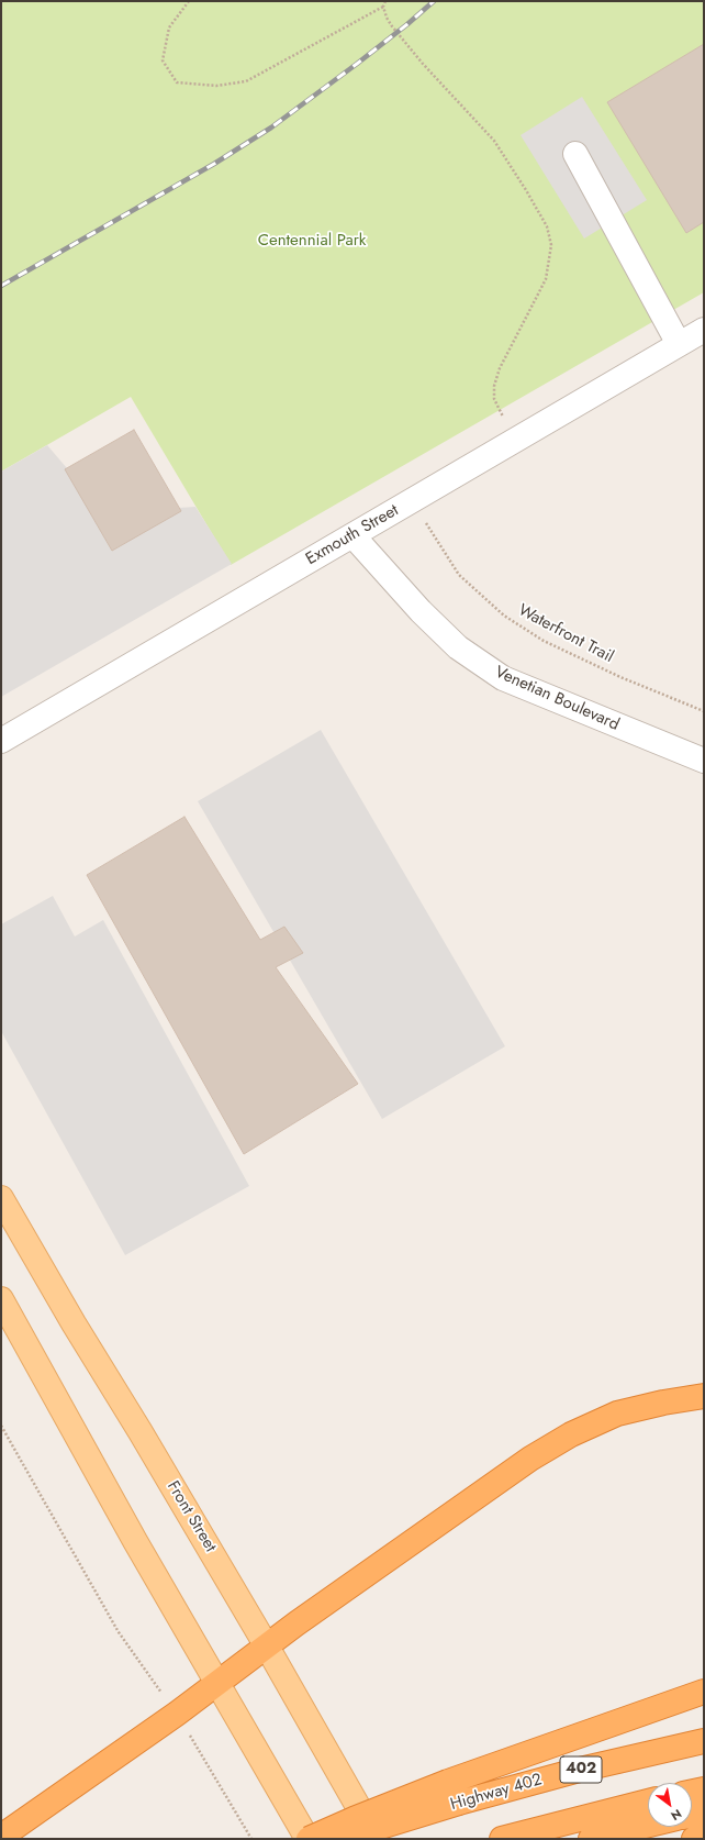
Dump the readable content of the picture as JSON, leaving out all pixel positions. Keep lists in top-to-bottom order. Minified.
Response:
{"streets":{"highway":["402","Highway 402"],"main road":["Front Street"],"street":["Exmouth Street","Venetian Boulevard"],"path":["Waterfront Trail"]},"crossings":[["Exmouth Street","Waterfront Trail"],["Exmouth Street","Venetian Boulevard"]],"parks":["Centennial Park"],"north":"bottom right"}
